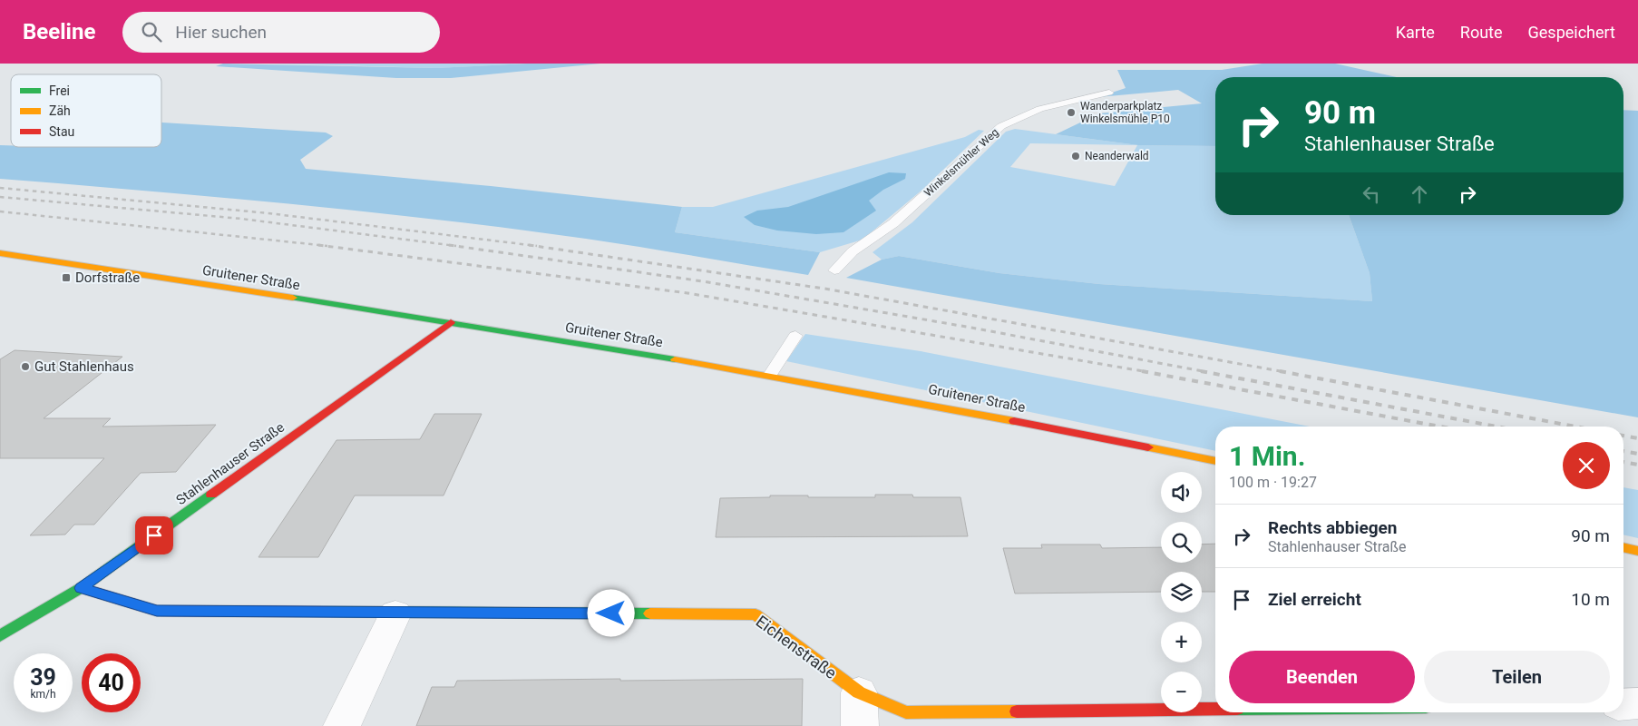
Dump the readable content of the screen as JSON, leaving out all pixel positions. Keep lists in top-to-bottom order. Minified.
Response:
{"streets":{"street":["Gruitener Straße","Stahlenhauser Straße","Eichenstraße"],"lane":["Winkelsmühler Weg"]},"crossings":[["Gruitener Straße","Stahlenhauser Straße"],["Stahlenhauser Straße","Eichenstraße"]],"places":{"other":["Wanderparkplatz Winkelsmühle P10","Neanderwald","Gut Stahlenhaus"],"transit":["Dorfstraße"]},"legend":["Frei","Zäh","Stau"],"page":{"header":"Beeline","search":"Hier suchen","nav":["Karte","Route","Gespeichert"],"turn":["90 m","Stahlenhauser Straße"],"heading":["1 Min.","100 m · 19:27"],"map_buttons":["+","−"],"list":[{"name":"Rechts abbiegen","note":"Stahlenhauser Straße","value":"90 m"},{"name":"Ziel erreicht","value":"10 m"}],"buttons":["Beenden","Teilen"],"speed":"39 km/h","limit":"40"}}
